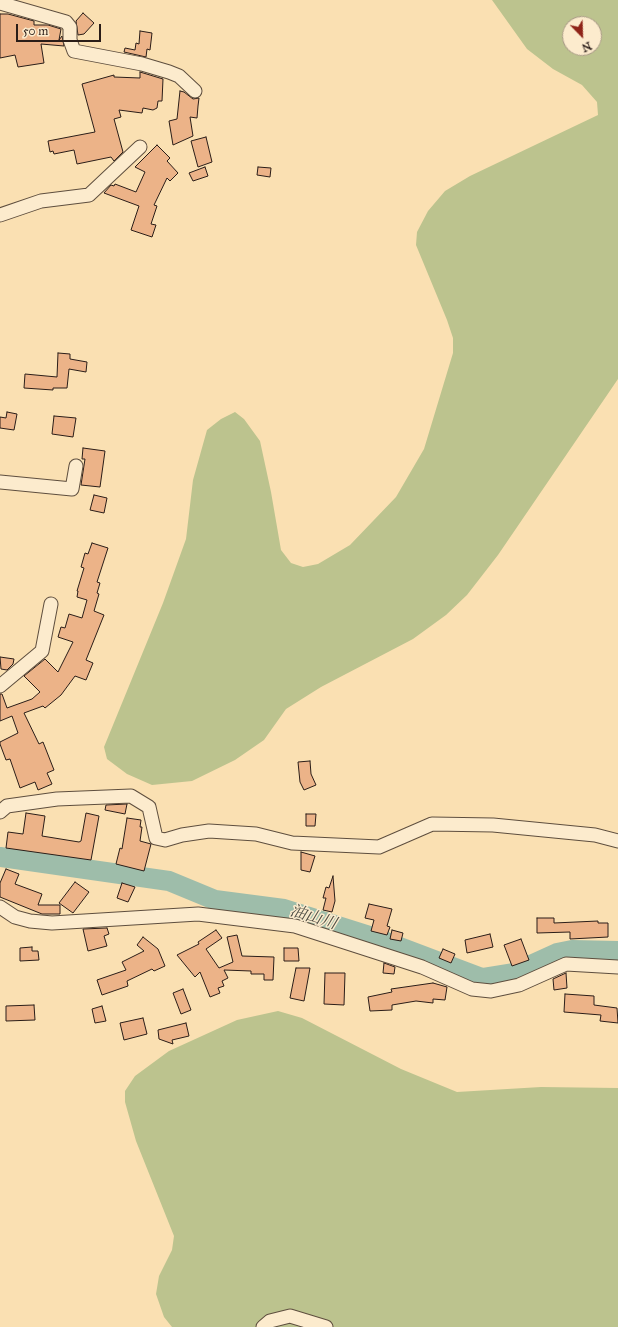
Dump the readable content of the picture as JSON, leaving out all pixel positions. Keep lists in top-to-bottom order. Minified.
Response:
{"water":["油山川"],"scale_bar":"50 m","north":"bottom right"}
